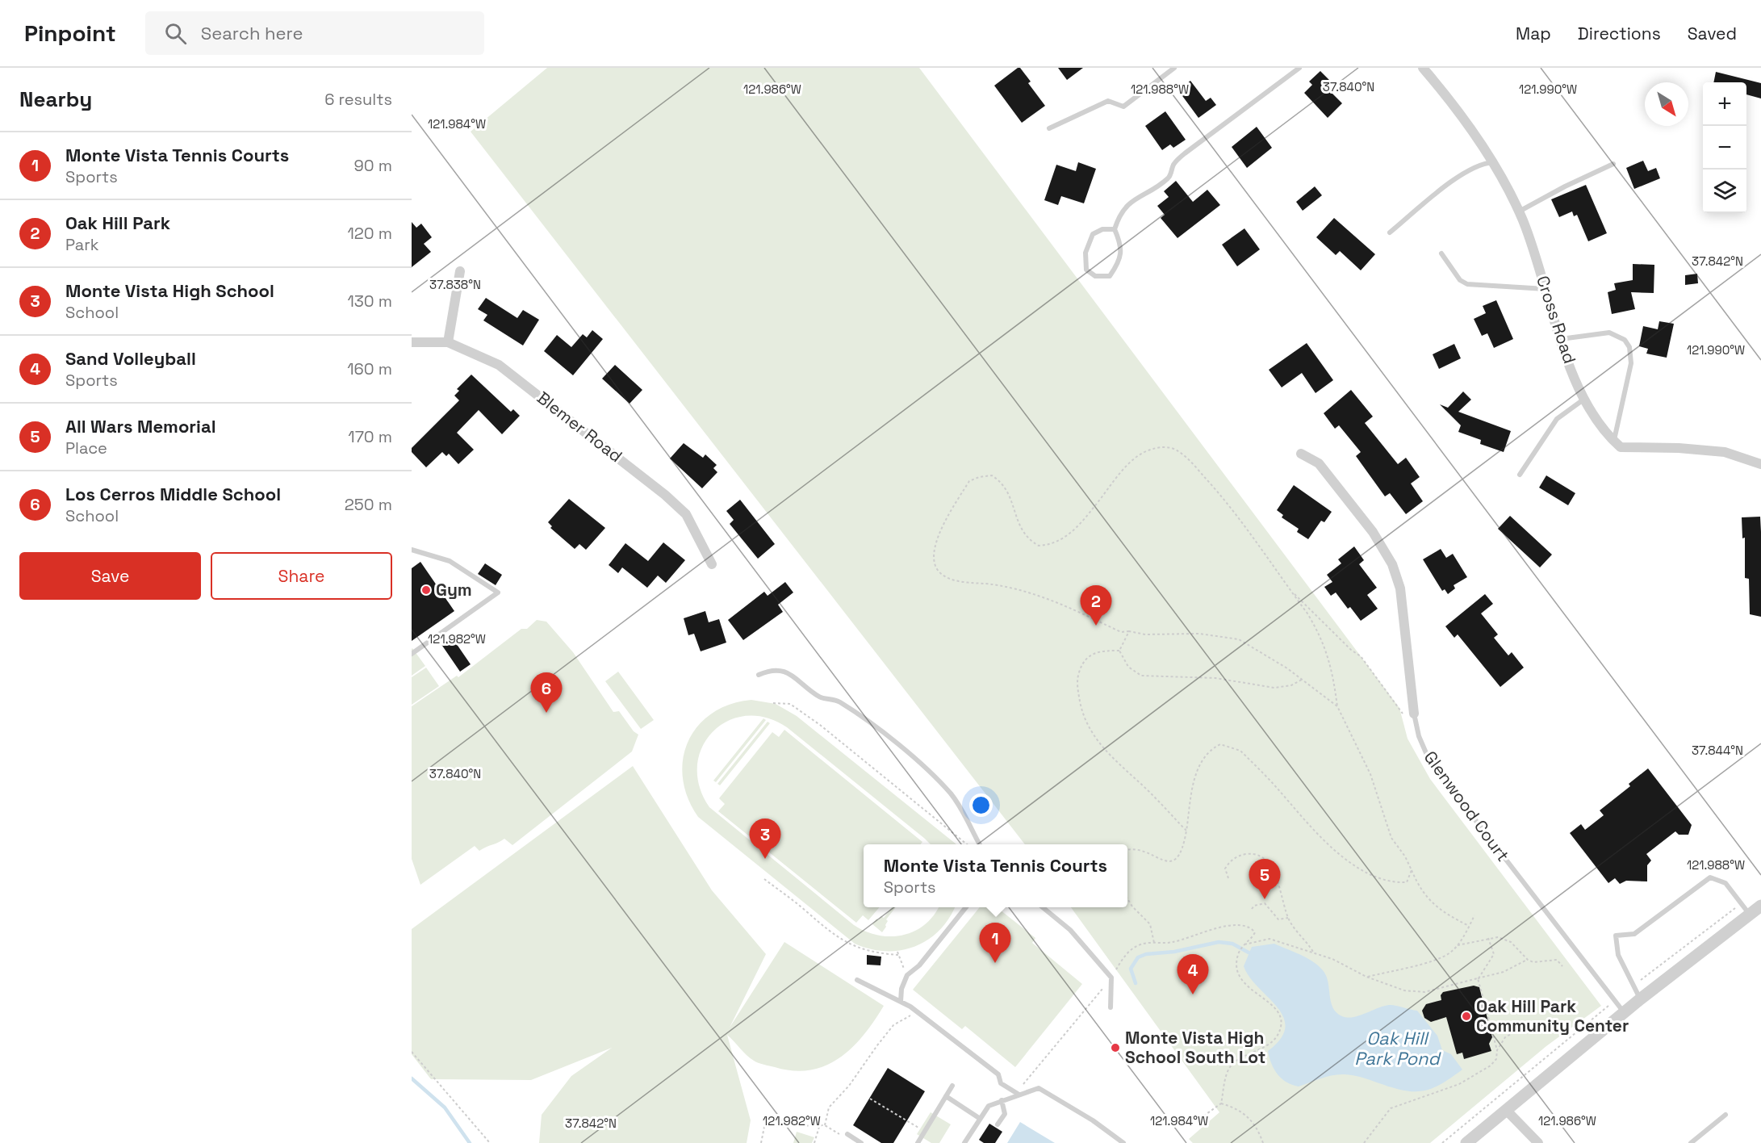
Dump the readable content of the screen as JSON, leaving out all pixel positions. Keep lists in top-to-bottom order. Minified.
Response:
{"streets":{"street":["Cross Road","Blemer Road","Glenwood Court"]},"water":["Oak Hill Park Pond"],"places":["Gym","Oak Hill Park Community Center","Monte Vista High School South Lot"],"north":"bottom right","page":{"header":"Pinpoint","search":"Search here","nav":["Map","Directions","Saved"],"heading":["Nearby","6 results"],"map_buttons":["+","−"],"list":[{"mark":"1","name":"Monte Vista Tennis Courts","note":"Sports","value":"90 m"},{"mark":"2","name":"Oak Hill Park","note":"Park","value":"120 m"},{"mark":"3","name":"Monte Vista High School","note":"School","value":"130 m"},{"mark":"4","name":"Sand Volleyball","note":"Sports","value":"160 m"},{"mark":"5","name":"All Wars Memorial","note":"Place","value":"170 m"},{"mark":"6","name":"Los Cerros Middle School","note":"School","value":"250 m"}],"buttons":["Save","Share"],"pins":["2","6","3","5","1","4"],"popup":["Monte Vista Tennis Courts","Sports"]},"coordinates":["37.840°N","121.986°W","121.990°W","121.988°W","121.984°W","37.842°N","37.838°N","121.982°W","37.844°N"]}
